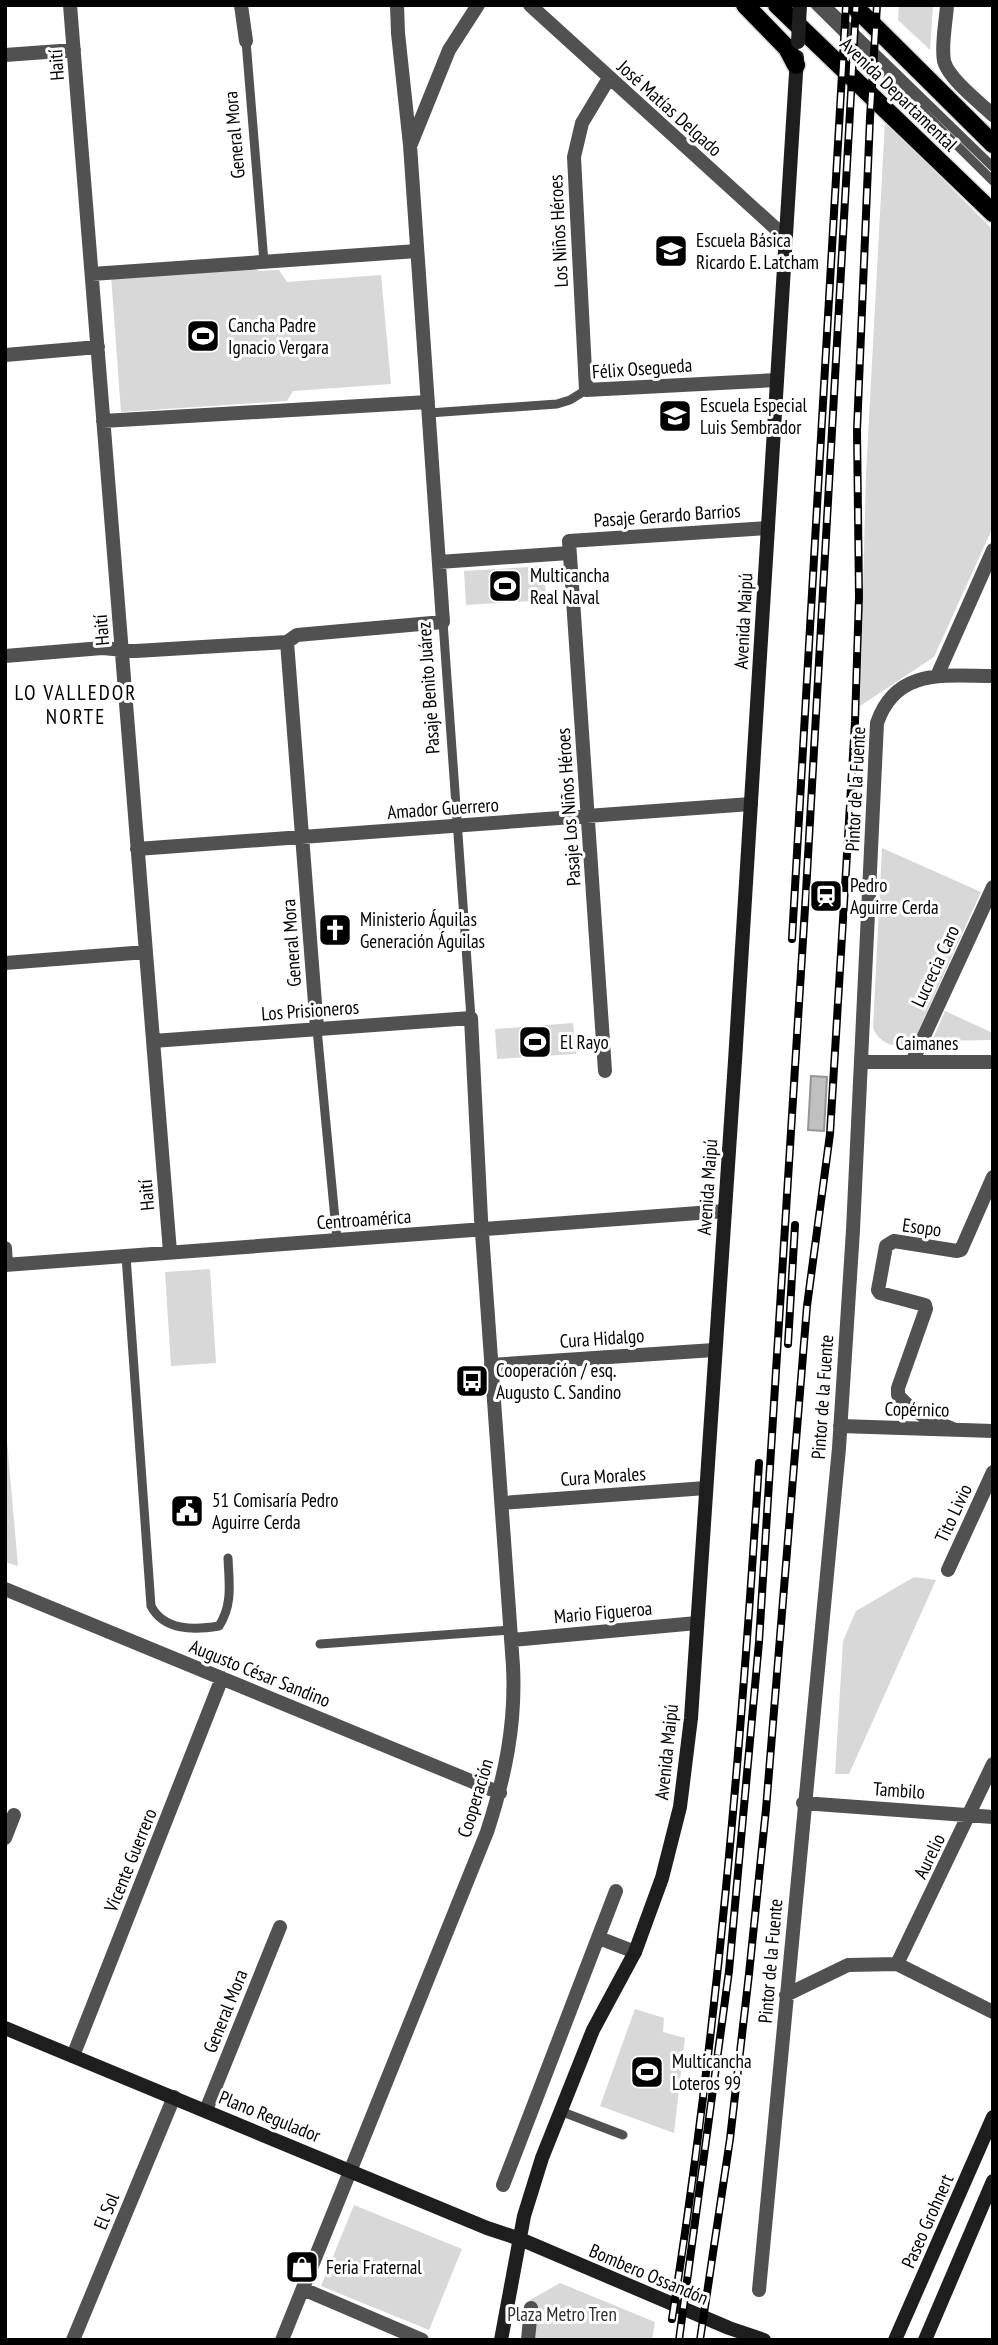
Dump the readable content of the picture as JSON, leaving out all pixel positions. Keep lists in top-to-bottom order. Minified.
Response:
{"streets":{"main road":["Avenida Departamental","Avenida Maipú","Plano Regulador","Paseo Grohnert","Bombero Ossandón"],"street":["Haití","José Matías Delgado","General Mora","Los Niños Héroes","Félix Osegueda","Pasaje Gerardo Barrios","Pasaje Benito Juárez","Pintor de la Fuente","Pasaje Los Niños Héroes","Amador Guerrero","Lucrecia Caro","Los Prisioneros","Caimanes","Centroamérica","Esopo","Cura Hidalgo","Copérnico","Cura Morales","Tito Livio","Mario Figueroa","Augusto César Sandino","Tambilo","Cooperación","Aurelio","Vicente Guerrero","El Sol"]},"crossings":[["Haití","Félix Osegueda"],["Haití","Amador Guerrero"],["Haití","Los Prisioneros"],["Haití","Centroamérica"],["José Matías Delgado","Los Niños Héroes"],["José Matías Delgado","Avenida Maipú"],["General Mora","Amador Guerrero"],["General Mora","Los Prisioneros"],["General Mora","Centroamérica"],["General Mora","Plano Regulador"],["Los Niños Héroes","Félix Osegueda"],["Félix Osegueda","Avenida Maipú"],["Félix Osegueda","Pasaje Benito Juárez"],["Pasaje Gerardo Barrios","Avenida Maipú"],["Pasaje Gerardo Barrios","Pasaje Benito Juárez"],["Pasaje Gerardo Barrios","Pasaje Los Niños Héroes"],["Avenida Maipú","Amador Guerrero"],["Avenida Maipú","Centroamérica"],["Avenida Maipú","Cura Hidalgo"],["Avenida Maipú","Cura Morales"],["Avenida Maipú","Mario Figueroa"],["Avenida Maipú","Plano Regulador"],["Avenida Maipú","Bombero Ossandón"],["Pasaje Benito Juárez","Amador Guerrero"],["Pasaje Benito Juárez","Los Prisioneros"],["Pasaje Benito Juárez","Centroamérica"],["Pasaje Benito Juárez","Cooperación"],["Pintor de la Fuente","Caimanes"],["Pintor de la Fuente","Copérnico"],["Pintor de la Fuente","Tambilo"],["Pasaje Los Niños Héroes","Amador Guerrero"],["Lucrecia Caro","Caimanes"],["Centroamérica","Cooperación"],["Esopo","Copérnico"],["Cura Hidalgo","Cooperación"],["Cura Morales","Cooperación"],["Mario Figueroa","Cooperación"],["Augusto César Sandino","Cooperación"],["Augusto César Sandino","Vicente Guerrero"],["Tambilo","Aurelio"],["Cooperación","Plano Regulador"],["Vicente Guerrero","Plano Regulador"],["Plano Regulador","El Sol"],["Plano Regulador","Bombero Ossandón"]],"districts":["LO VALLEDOR NORTE"],"parks":["Plaza Metro Tren"],"places":{"school or university":["Escuela Básica Ricardo E. Latcham","Escuela Especial Luis Sembrador"],"sports":["Cancha Padre Ignacio Vergara","Multicancha Real Naval","El Rayo","Multicancha Loteros 99"],"station":["Pedro Aguirre Cerda"],"church":["Ministerio Águilas Generación Águilas"],"bus stop":["Cooperación / esq. Augusto C. Sandino"],"public building":["51 Comisaría Pedro Aguirre Cerda"],"shop":["Feria Fraternal"]}}
